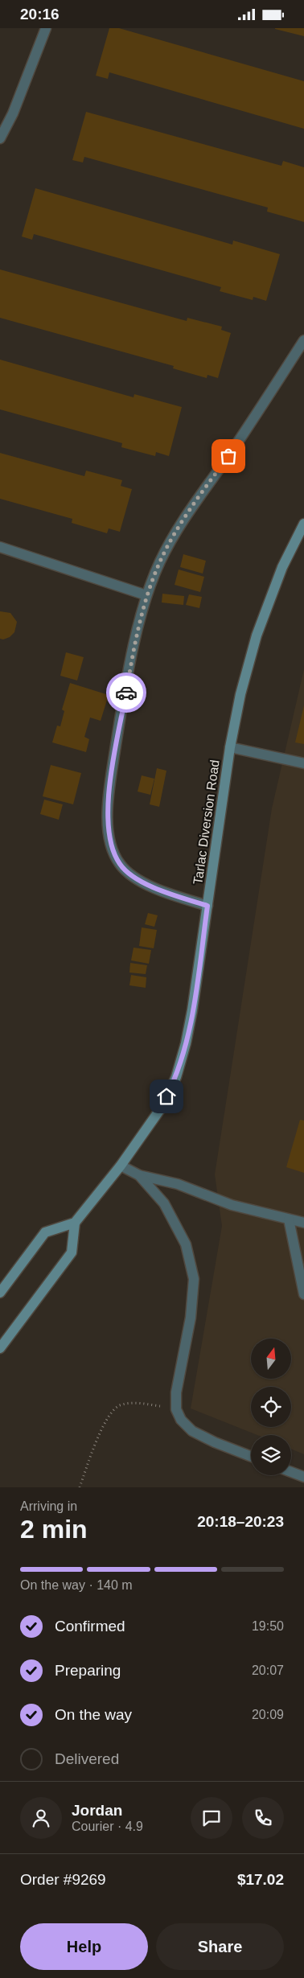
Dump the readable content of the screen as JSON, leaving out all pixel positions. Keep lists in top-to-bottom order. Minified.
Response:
{"streets":{"main road":["Tarlac Diversion Road"]},"north":"top","page":{"status":"20:16","heading":["2 min","Arriving in","20:18–20:23"],"panel":["Jordan","Courier · 4.9","Order #9269","$17.02"],"bar":"On the way · 140 m","list":[["Confirmed","19:50"],["Preparing","20:07"],["On the way","20:09"],"Delivered"],"buttons":["Help","Share"]}}
